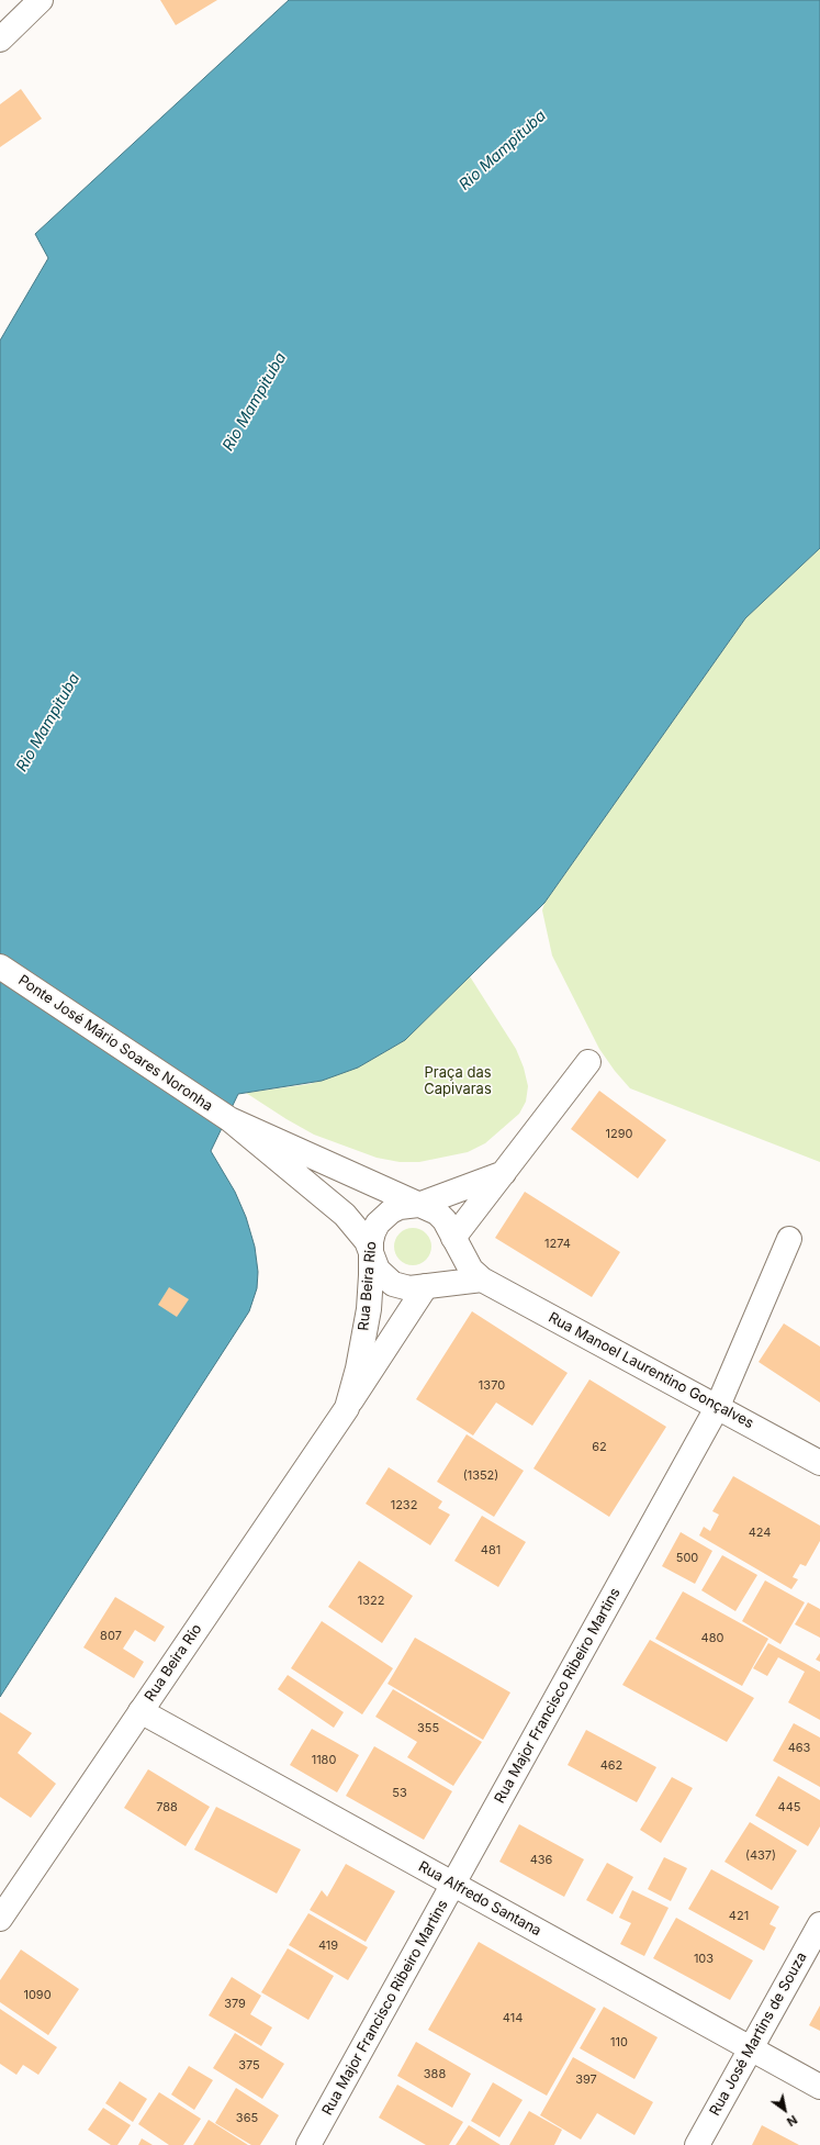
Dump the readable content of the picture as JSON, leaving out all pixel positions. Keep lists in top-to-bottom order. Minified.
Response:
{"streets":{"main road":["Ponte José Mário Soares Noronha","Rua Beira Rio","Rua Manoel Laurentino Gonçalves","Rua Major Francisco Ribeiro Martins","Rua Alfredo Santana","Rua José Martins de Souza"]},"crossings":[["Ponte José Mário Soares Noronha","Rua Manoel Laurentino Gonçalves"],["Rua Beira Rio","Rua Manoel Laurentino Gonçalves"],["Rua Beira Rio","Rua Alfredo Santana"],["Rua Manoel Laurentino Gonçalves","Rua Major Francisco Ribeiro Martins"],["Rua Major Francisco Ribeiro Martins","Rua Alfredo Santana"],["Rua Alfredo Santana","Rua José Martins de Souza"]],"water":["Rio Mampituba"],"parks":["Praça das Capivaras"],"house_numbers":["1290","1274","1370","62","(1352)","1232","424","481","500","1322","807","480","355","463","1180","462","53","788","445","(437)","436","421","419","103","1090","379","414","110","375","388","397","365"],"north":"bottom right"}
